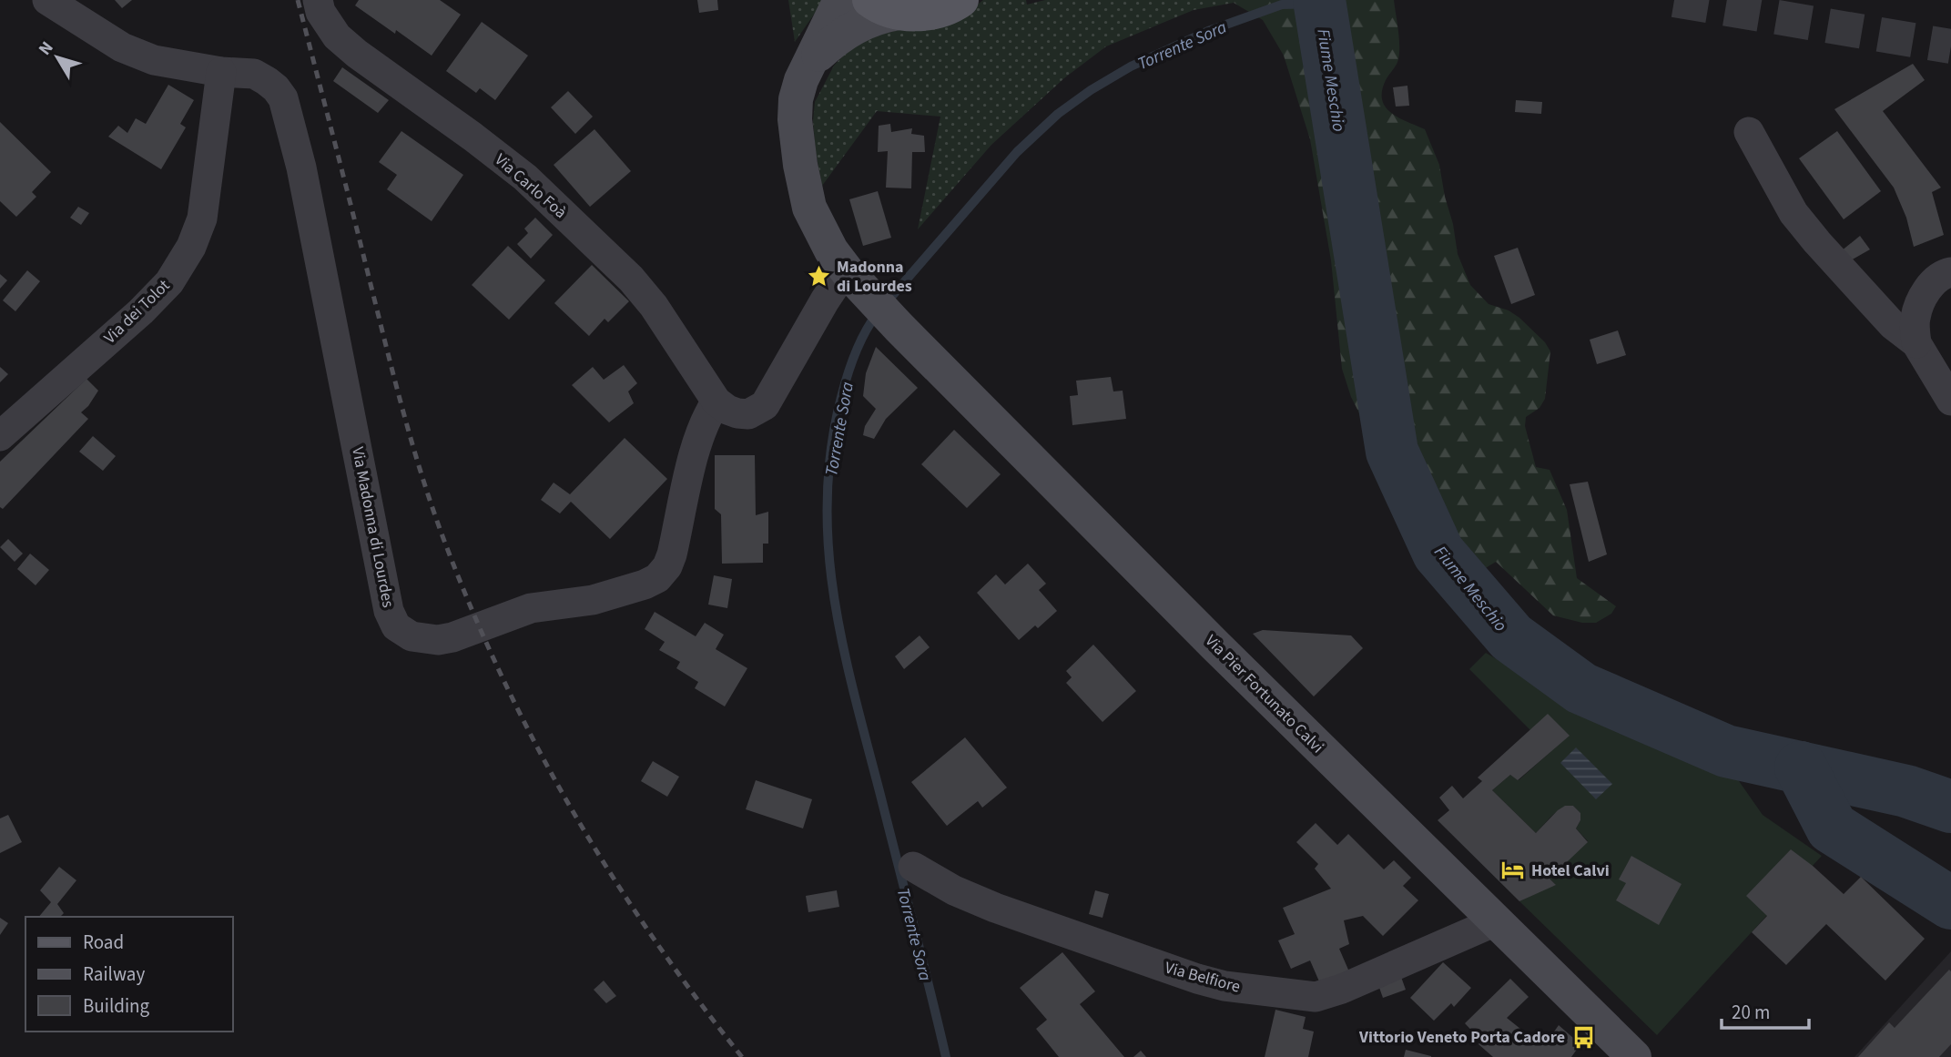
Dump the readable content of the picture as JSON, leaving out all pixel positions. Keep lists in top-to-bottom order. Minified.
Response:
{"streets":{"main road":["Via Pier Fortunato Calvi"],"street":["Via Carlo Foà","Via dei Tolot","Via Madonna di Lourdes","Via Belfiore"]},"crossings":[["Via Carlo Foà","Via Madonna di Lourdes"],["Via dei Tolot","Via Madonna di Lourdes"],["Via Pier Fortunato Calvi","Via Belfiore"]],"water":["Torrente Sora","Fiume Meschio"],"places":{"place":["Madonna di Lourdes"],"hotel":["Hotel Calvi"],"bus stop":["Vittorio Veneto Porta Cadore"]},"legend":["Road","Railway","Building"],"scale_bar":"20 m","north":"top left"}
